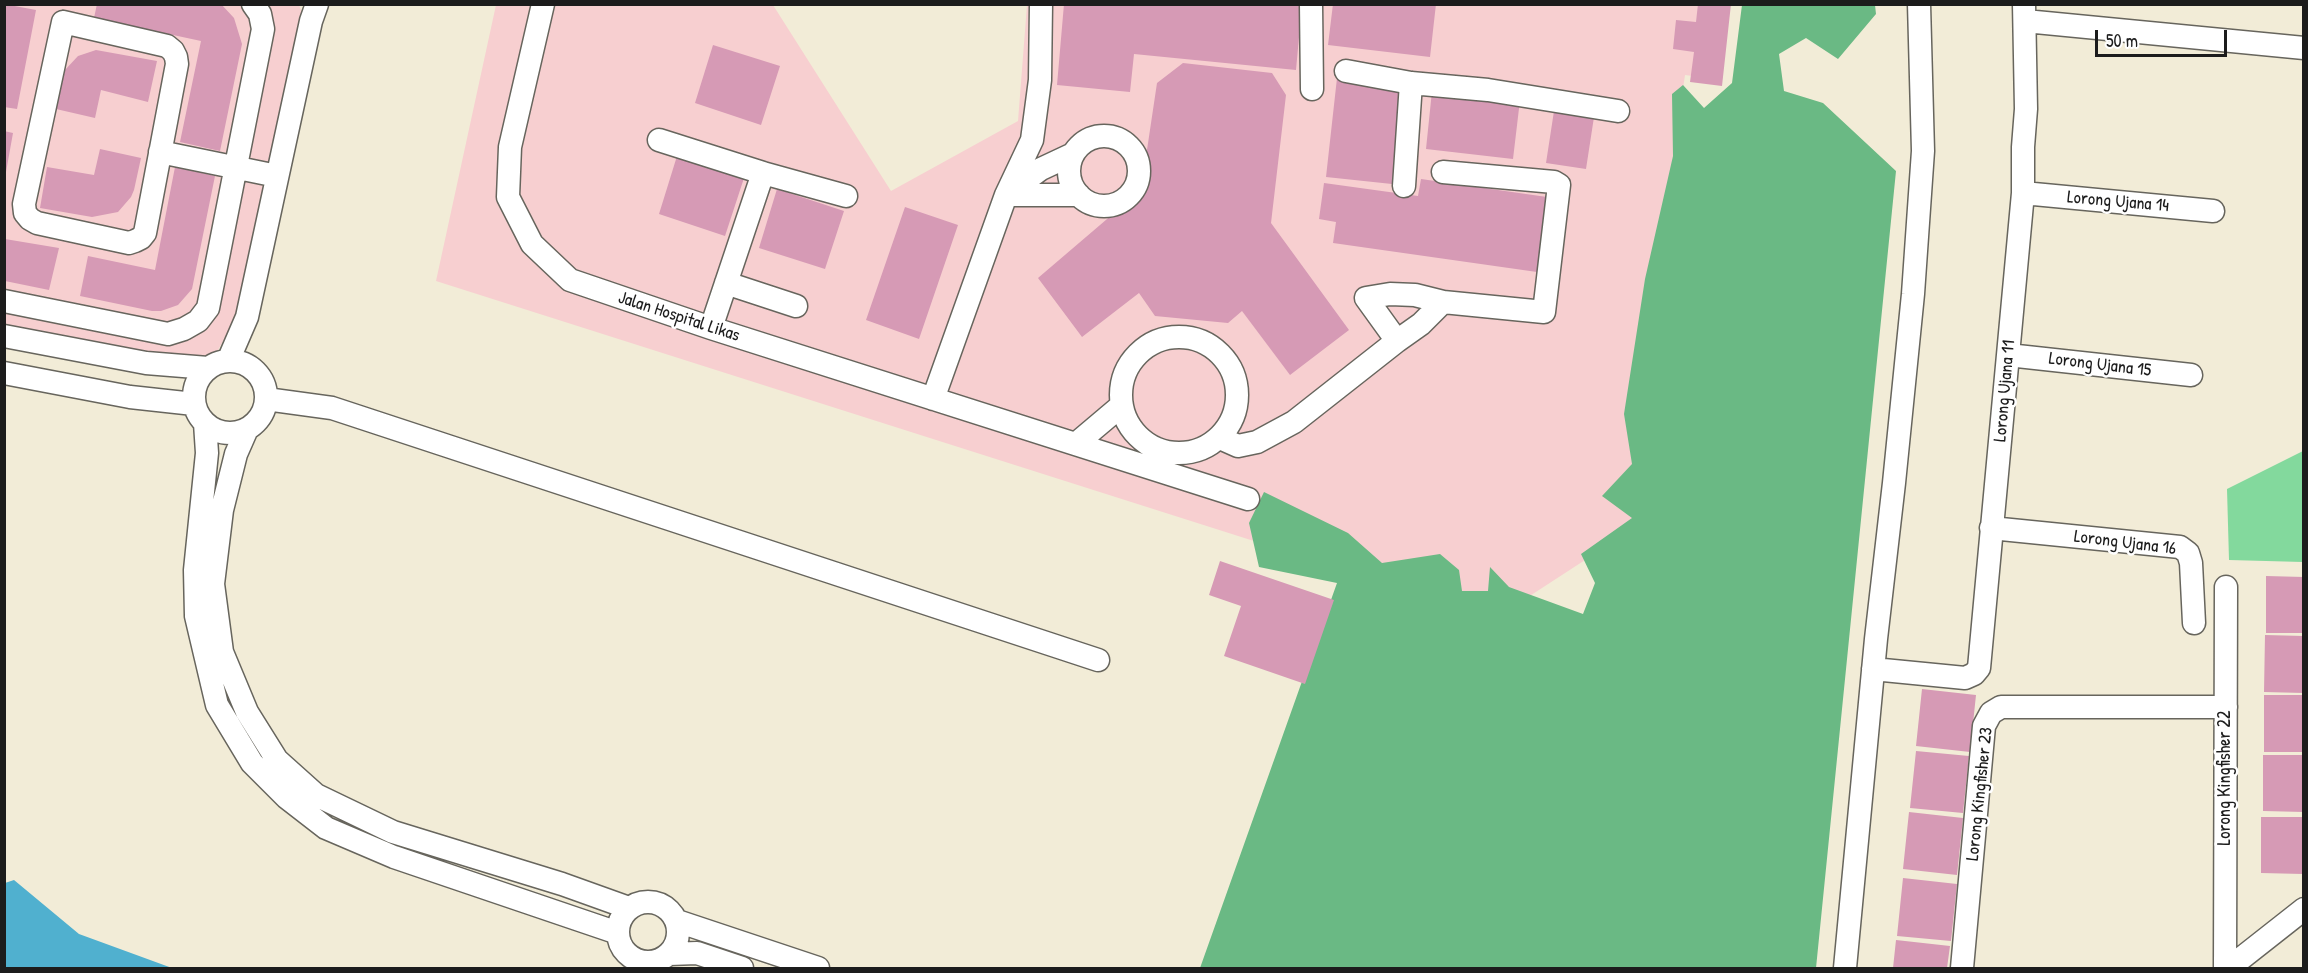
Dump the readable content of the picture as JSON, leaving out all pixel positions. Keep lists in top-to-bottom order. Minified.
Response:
{"streets":{"street":["Lorong Ujana 14","Jalan Hospital Likas","Lorong Ujana 15","Lorong Ujana 11","Lorong Ujana 16","Lorong Kingfisher 22","Lorong Kingfisher 23"]},"crossings":[["Lorong Ujana 14","Lorong Ujana 11"],["Lorong Ujana 15","Lorong Ujana 11"],["Lorong Ujana 11","Lorong Ujana 16"],["Lorong Kingfisher 22","Lorong Kingfisher 23"]],"scale_bar":"50 m"}
